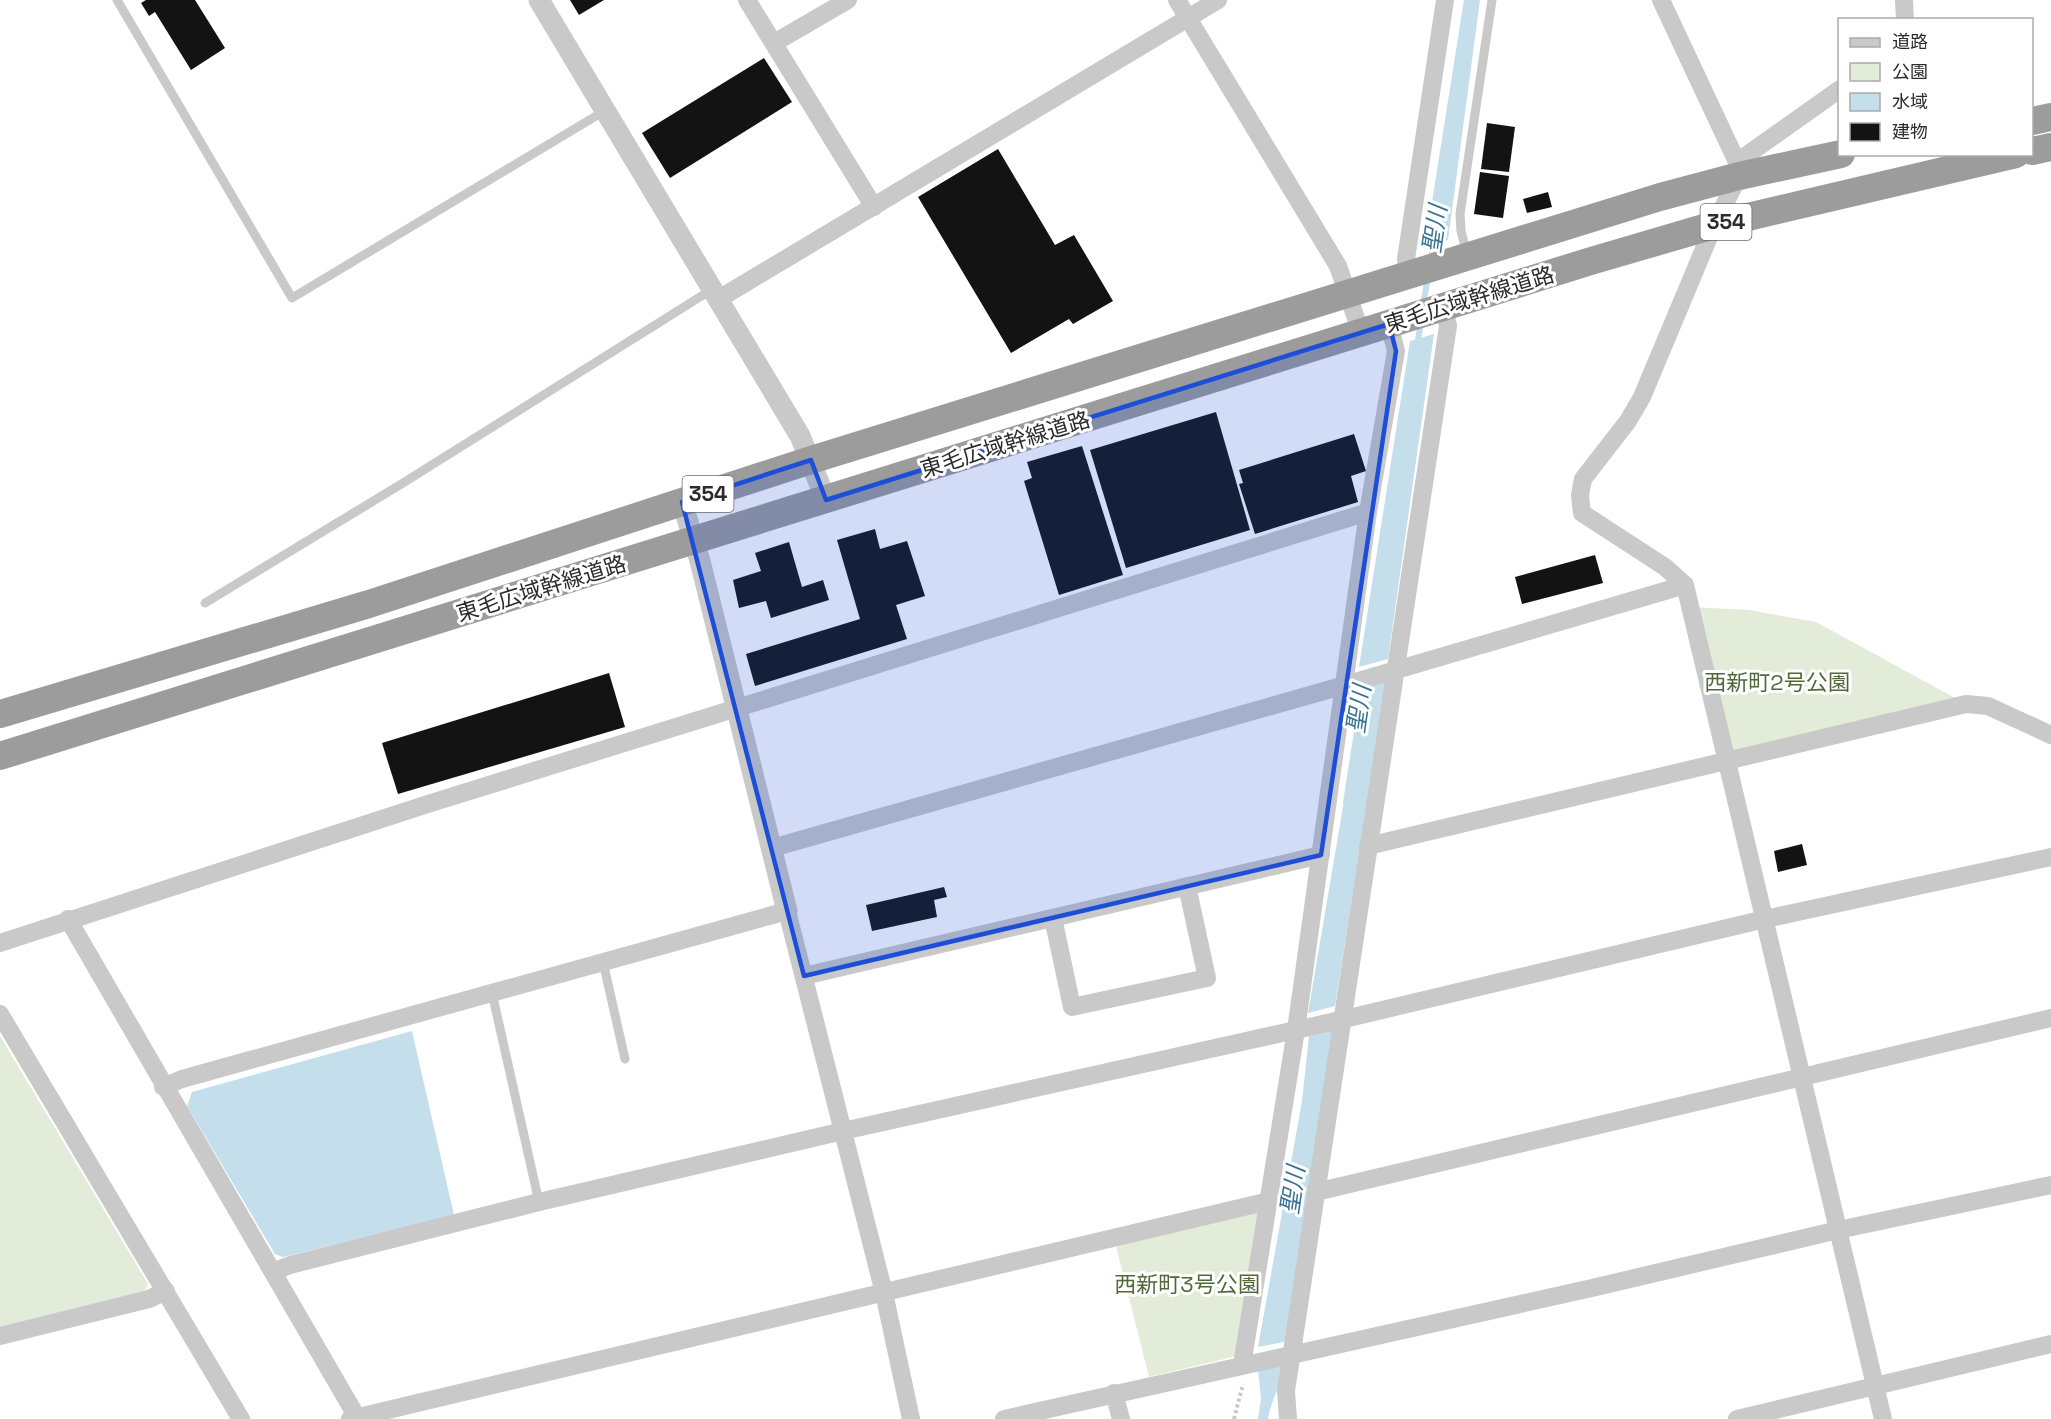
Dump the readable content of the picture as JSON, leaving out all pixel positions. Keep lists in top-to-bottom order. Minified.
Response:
{"streets":{"highway":["354","東毛広域幹線道路"]},"water":["聖川"],"parks":["西新町2号公園","西新町3号公園"],"legend":["道路","公園","水域","建物"]}
